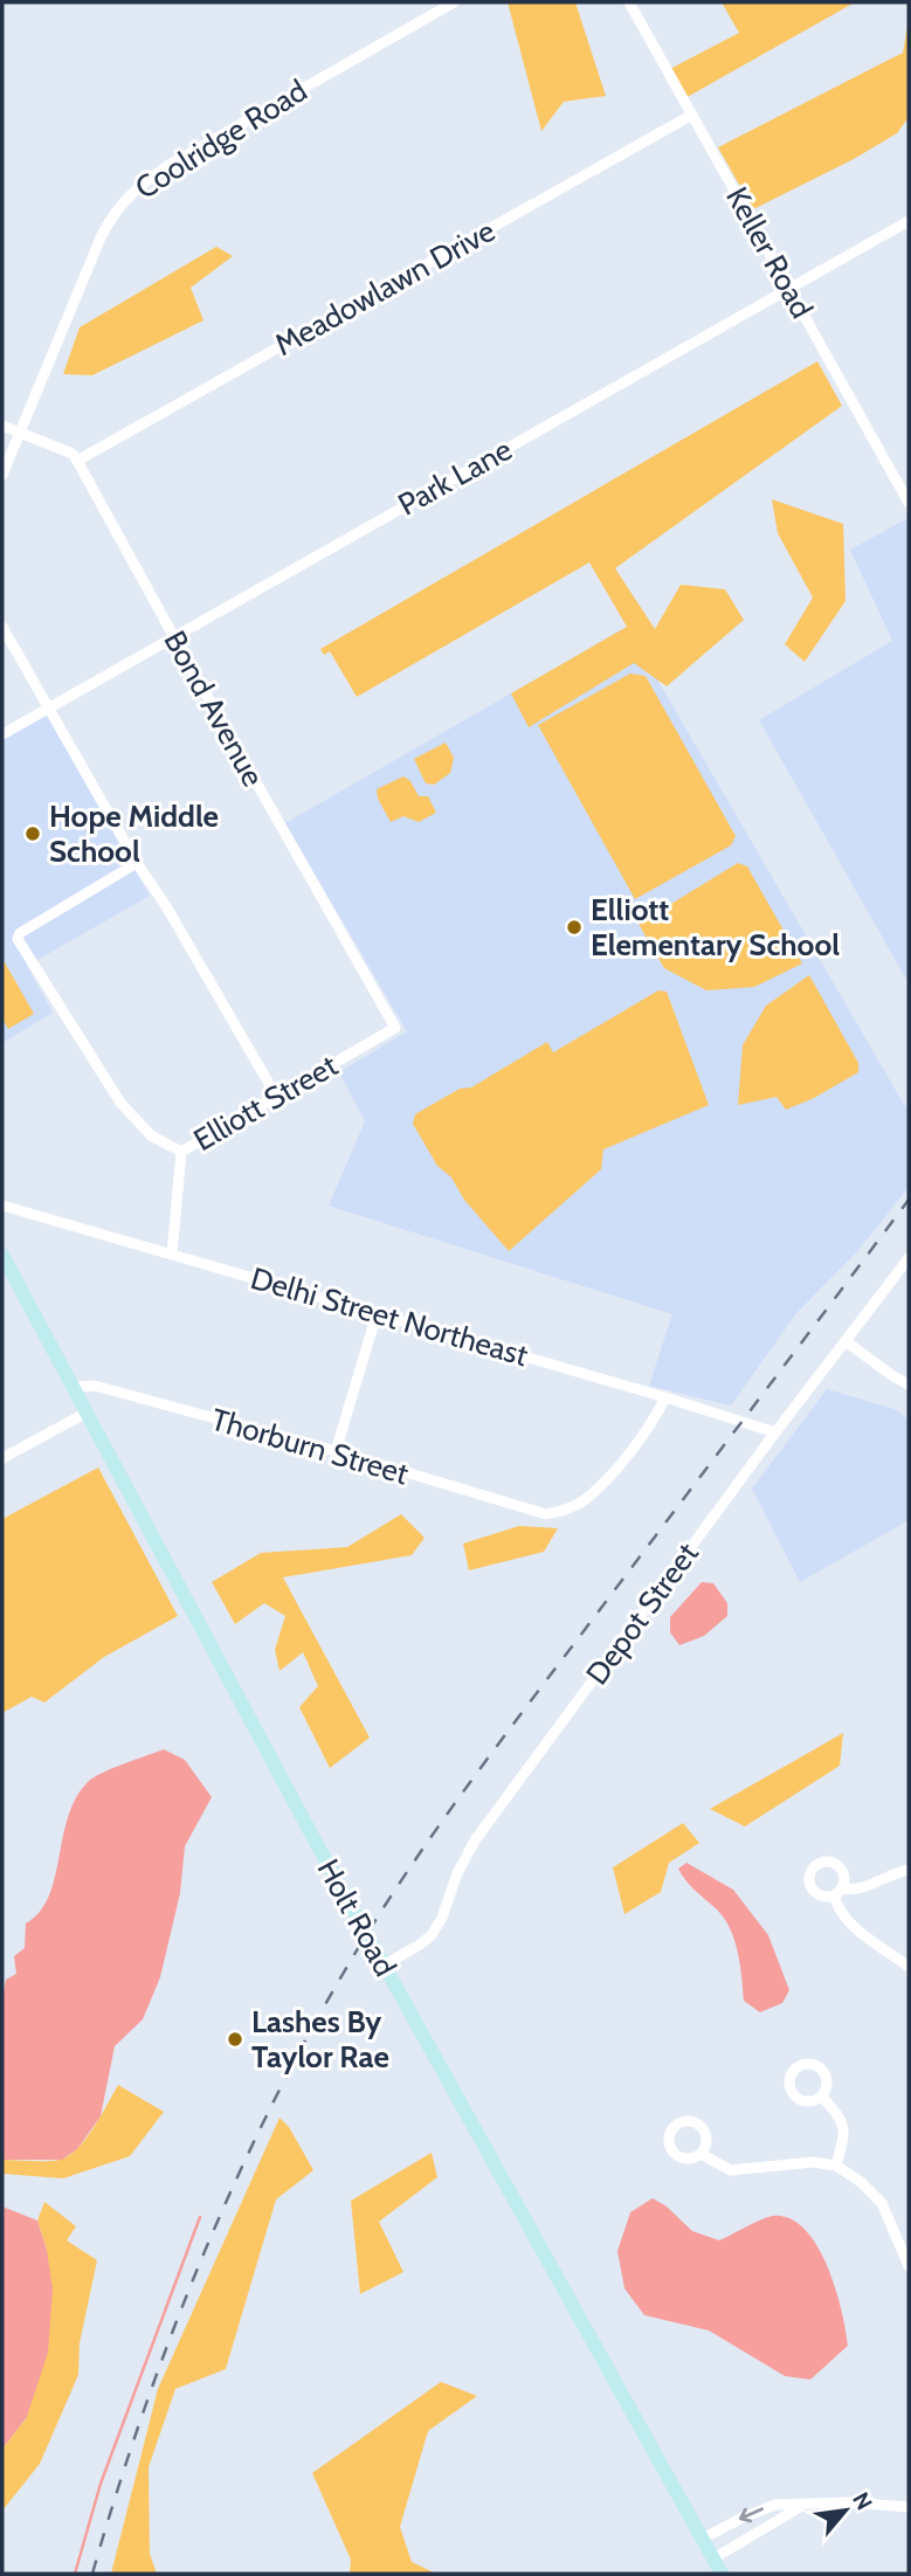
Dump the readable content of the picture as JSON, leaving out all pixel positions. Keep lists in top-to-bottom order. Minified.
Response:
{"streets":{"main road":["Holt Road"],"street":["Coolridge Road","Keller Road","Meadowlawn Drive","Park Lane","Bond Avenue","Elliott Street","Delhi Street Northeast","Thorburn Street","Depot Street"]},"crossings":[["Keller Road","Meadowlawn Drive"],["Keller Road","Park Lane"],["Meadowlawn Drive","Bond Avenue"],["Park Lane","Bond Avenue"],["Bond Avenue","Elliott Street"],["Elliott Street","Delhi Street Northeast"],["Delhi Street Northeast","Thorburn Street"],["Delhi Street Northeast","Depot Street"],["Thorburn Street","Holt Road"],["Depot Street","Holt Road"]],"places":["Hope Middle School","Elliott Elementary School","Lashes By Taylor Rae"],"north":"top right"}
